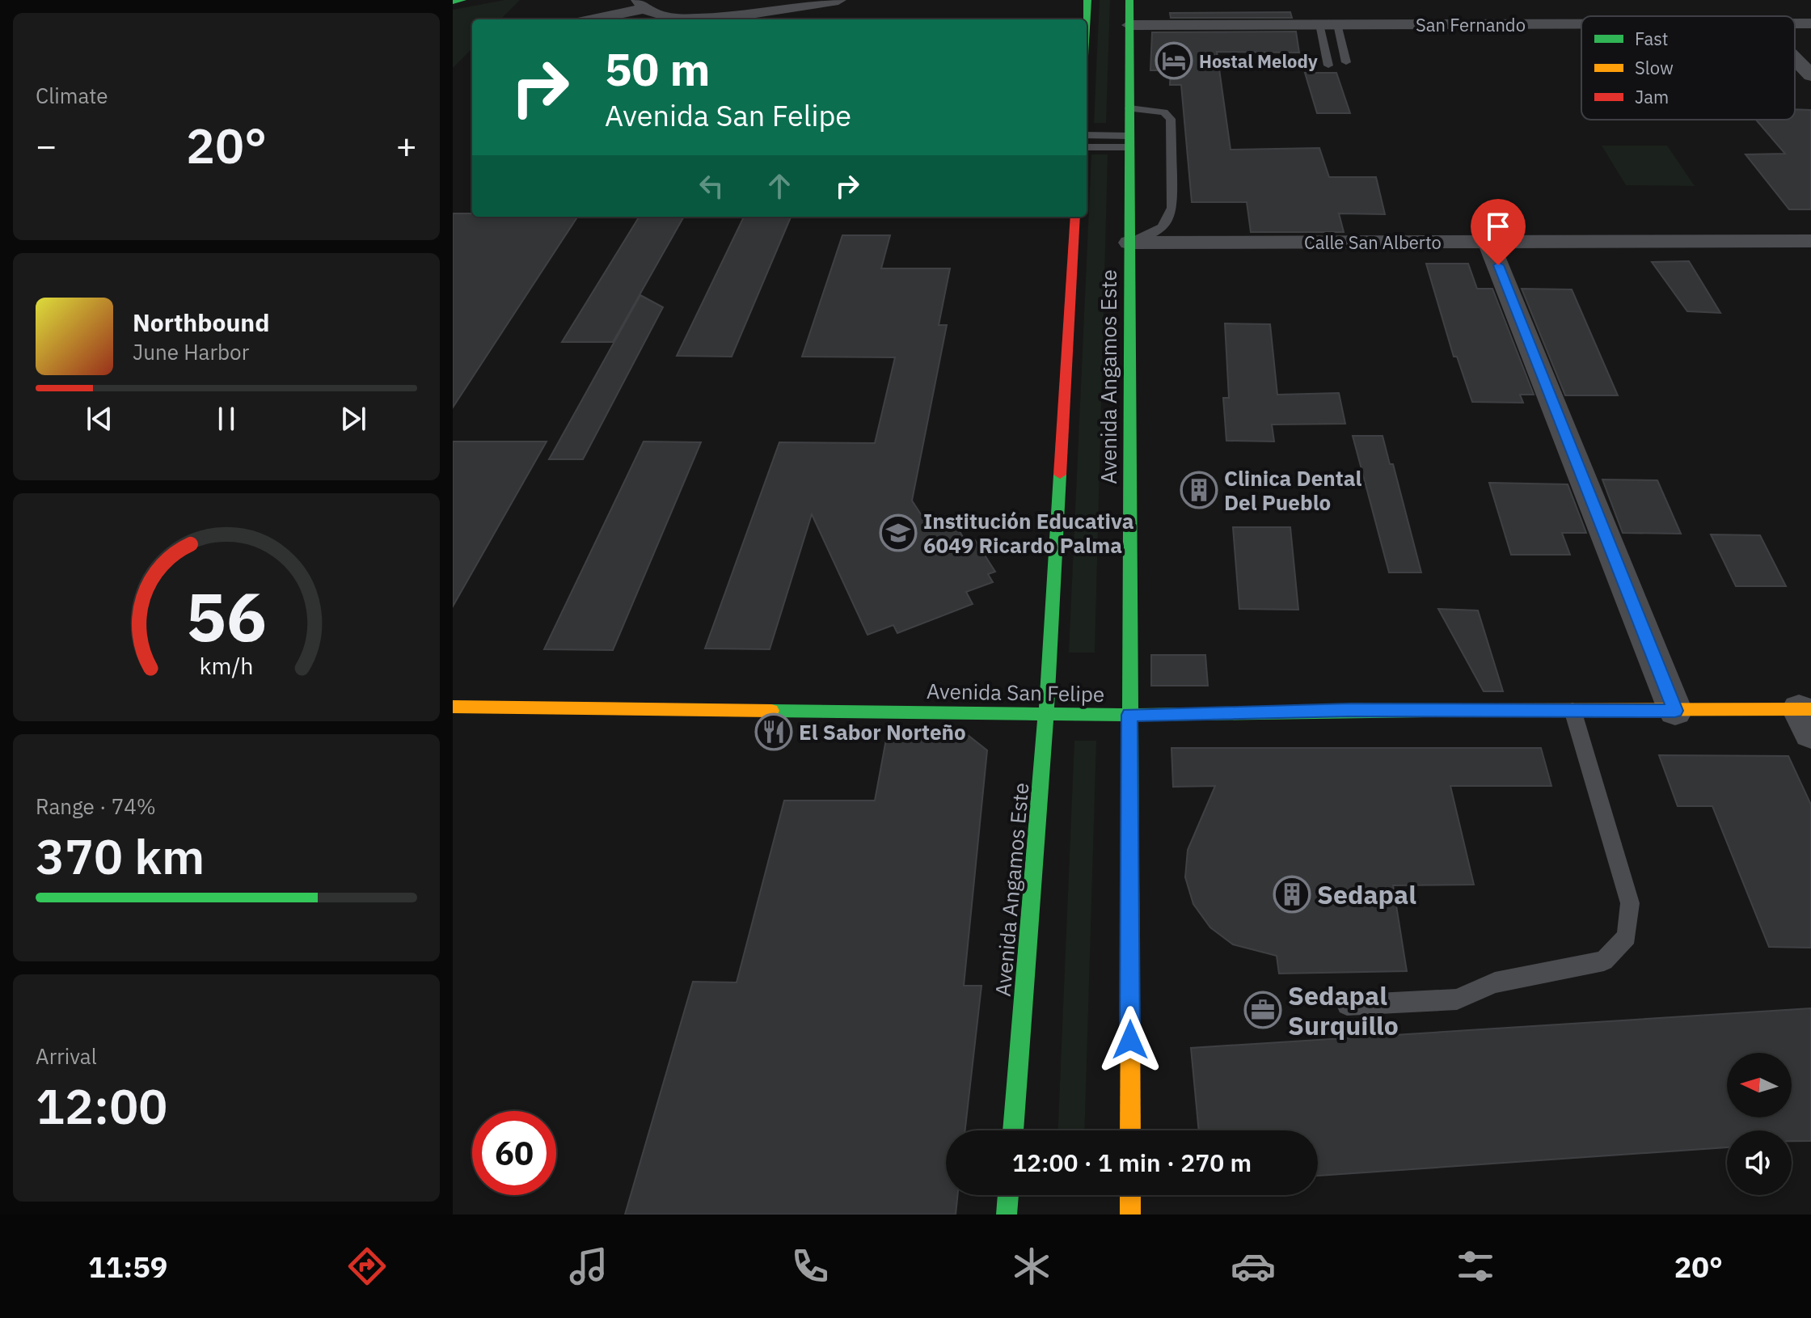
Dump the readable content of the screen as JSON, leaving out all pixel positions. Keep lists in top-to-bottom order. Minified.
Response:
{"streets":{"main road":["Avenida Angamos Este","Avenida San Felipe"],"street":["San Fernando","Calle San Alberto"]},"crossings":[["San Fernando","Avenida Angamos Este"],["Calle San Alberto","Avenida Angamos Este"],["Avenida Angamos Este","Avenida San Felipe"]],"places":{"hotel":["Hostal Melody"],"building":["Clinica Dental Del Pueblo","Sedapal"],"school or university":["Institución Educativa 6049 Ricardo Palma"],"restaurant":["El Sabor Norteño"],"office":["Sedapal Surquillo"]},"legend":["Fast","Slow","Jam"],"north":"left","page":{"tile":["Climate",["Range · 74%","370 km"],["Arrival","12:00"]],"turn":["50 m","Avenida San Felipe"],"heat":["−","20°","+"],"song":["Northbound","June Harbor"],"limit":"60","trip":"12:00 · 1 min · 270 m","tabs":["11:59","20°"],"gauge":["56","km/h"]}}
